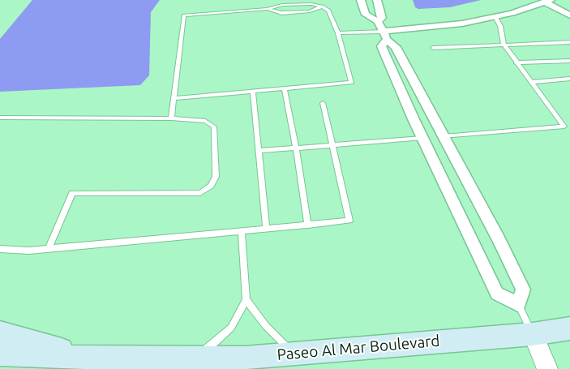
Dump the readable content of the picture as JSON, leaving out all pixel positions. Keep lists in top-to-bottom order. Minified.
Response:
{"streets":{"main road":["Paseo Al Mar Boulevard"]}}
